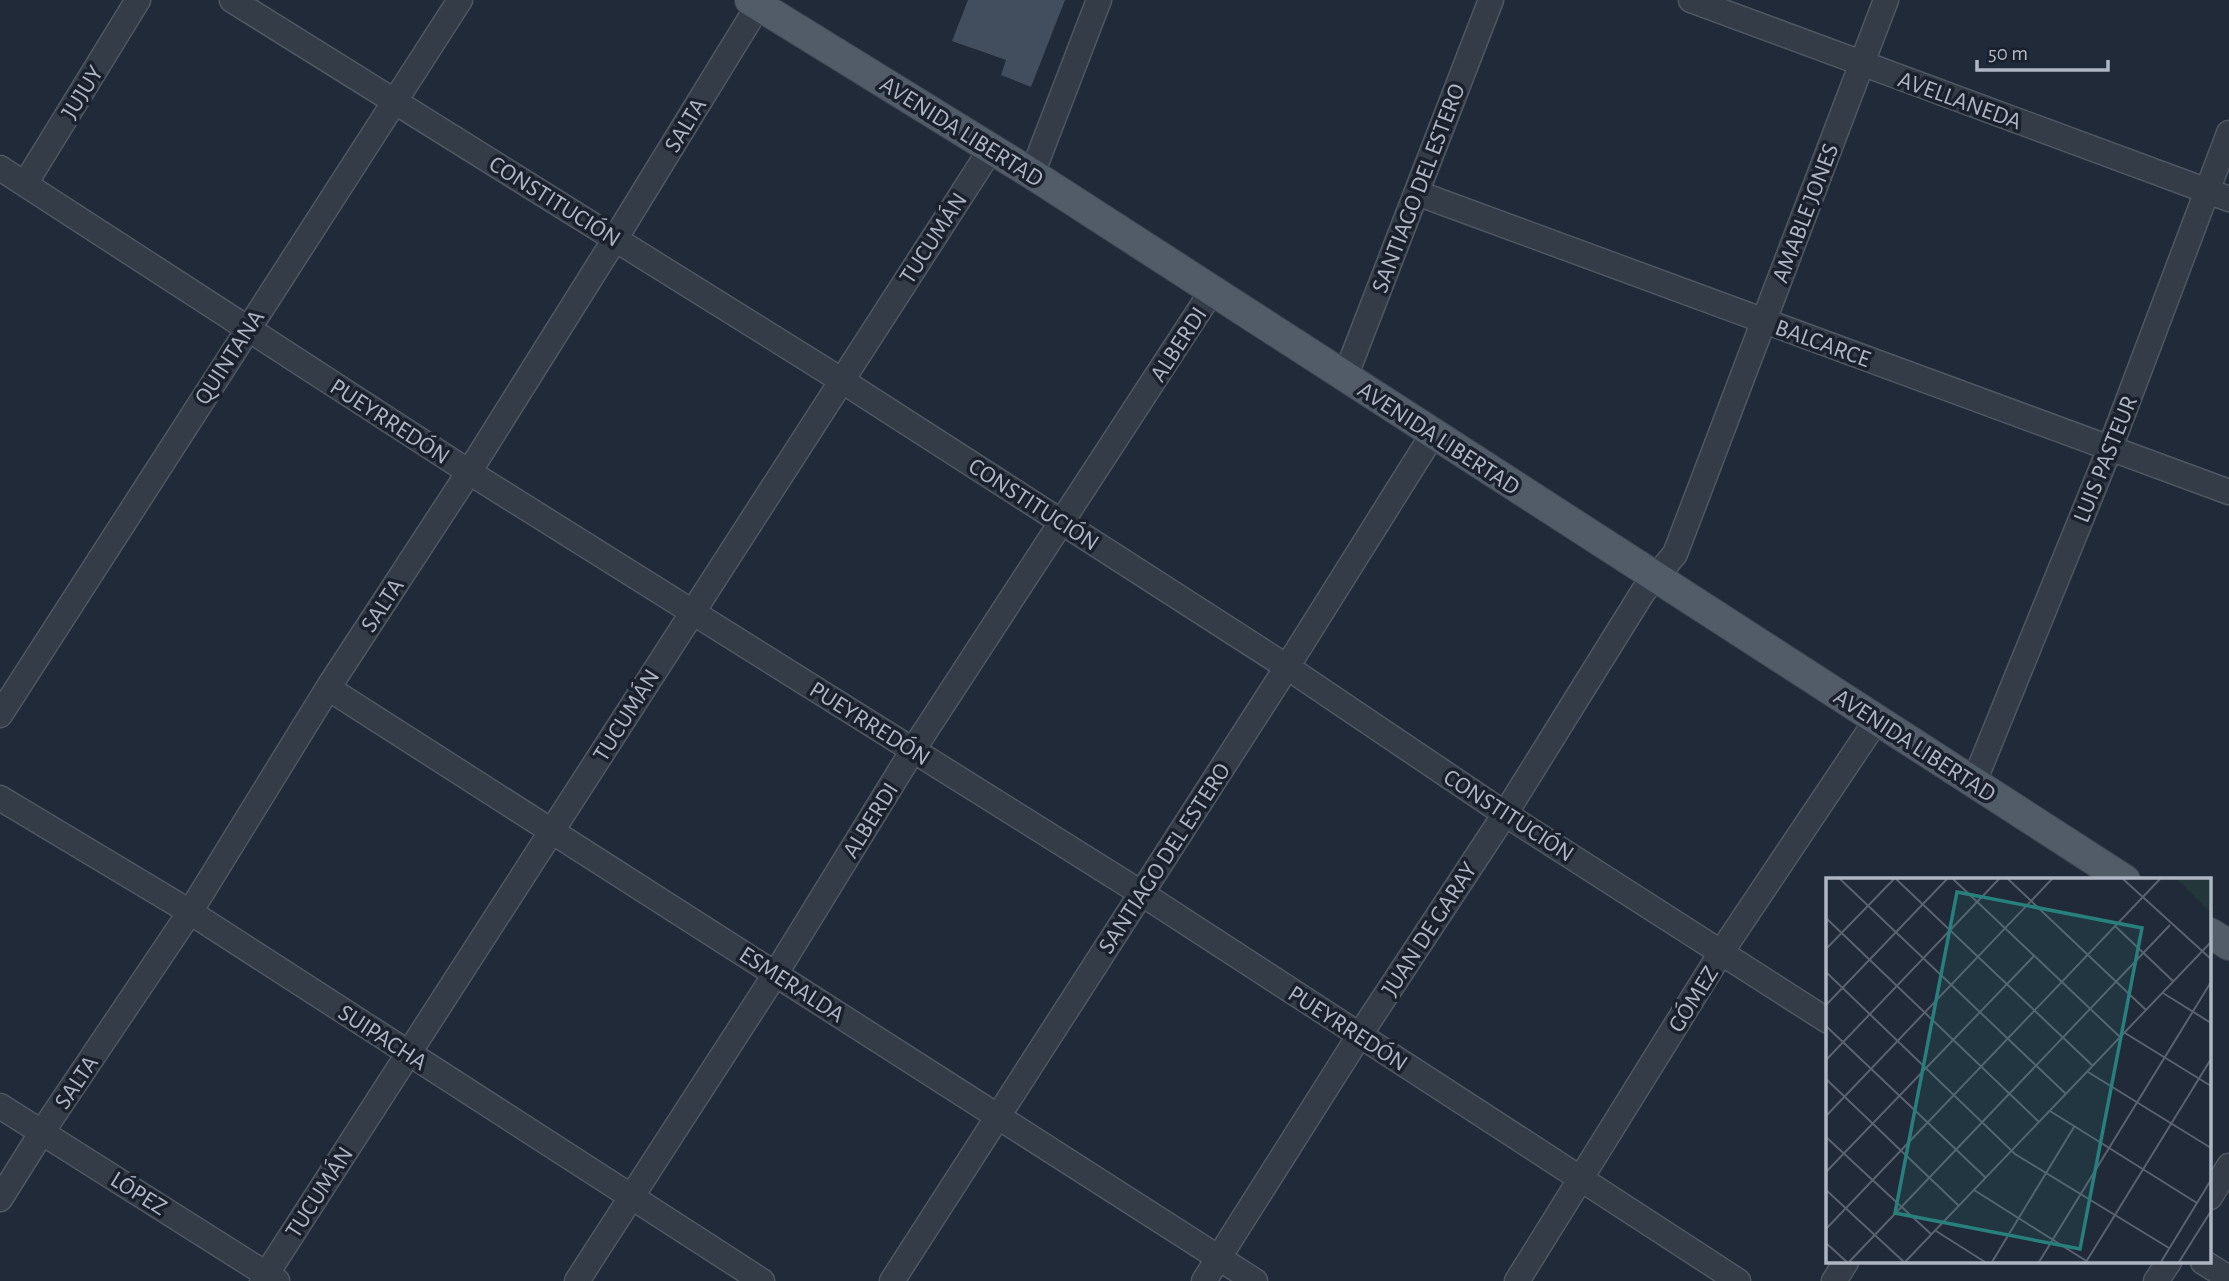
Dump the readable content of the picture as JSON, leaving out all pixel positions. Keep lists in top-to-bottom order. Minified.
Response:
{"streets":{"main road":["AVENIDA LIBERTAD"],"street":["JUJUY","AVELLANEDA","SALTA","SANTIAGO DEL ESTERO","CONSTITUCIÓN","AMABLE JONES","TUCUMÁN","BALCARCE","ALBERDI","QUINTANA","PUEYRREDÓN","LUIS PASTEUR","JUAN DE GARAY","ESMERALDA","GÓMEZ","SUIPACHA","LÓPEZ"]},"crossings":[["JUJUY","PUEYRREDÓN"],["AVELLANEDA","AMABLE JONES"],["AVELLANEDA","LUIS PASTEUR"],["SALTA","AVENIDA LIBERTAD"],["SALTA","CONSTITUCIÓN"],["SALTA","PUEYRREDÓN"],["SALTA","ESMERALDA"],["SALTA","SUIPACHA"],["SALTA","LÓPEZ"],["AVENIDA LIBERTAD","SANTIAGO DEL ESTERO"],["AVENIDA LIBERTAD","AMABLE JONES"],["AVENIDA LIBERTAD","TUCUMÁN"],["AVENIDA LIBERTAD","ALBERDI"],["AVENIDA LIBERTAD","LUIS PASTEUR"],["AVENIDA LIBERTAD","JUAN DE GARAY"],["AVENIDA LIBERTAD","GÓMEZ"],["SANTIAGO DEL ESTERO","CONSTITUCIÓN"],["SANTIAGO DEL ESTERO","BALCARCE"],["SANTIAGO DEL ESTERO","PUEYRREDÓN"],["SANTIAGO DEL ESTERO","ESMERALDA"],["CONSTITUCIÓN","TUCUMÁN"],["CONSTITUCIÓN","ALBERDI"],["CONSTITUCIÓN","QUINTANA"],["CONSTITUCIÓN","JUAN DE GARAY"],["CONSTITUCIÓN","GÓMEZ"],["AMABLE JONES","BALCARCE"],["AMABLE JONES","JUAN DE GARAY"],["TUCUMÁN","PUEYRREDÓN"],["TUCUMÁN","ESMERALDA"],["TUCUMÁN","SUIPACHA"],["TUCUMÁN","LÓPEZ"],["BALCARCE","LUIS PASTEUR"],["ALBERDI","PUEYRREDÓN"],["ALBERDI","ESMERALDA"],["ALBERDI","SUIPACHA"],["QUINTANA","PUEYRREDÓN"],["PUEYRREDÓN","JUAN DE GARAY"],["PUEYRREDÓN","GÓMEZ"],["JUAN DE GARAY","ESMERALDA"]],"scale_bar":"50 m"}
